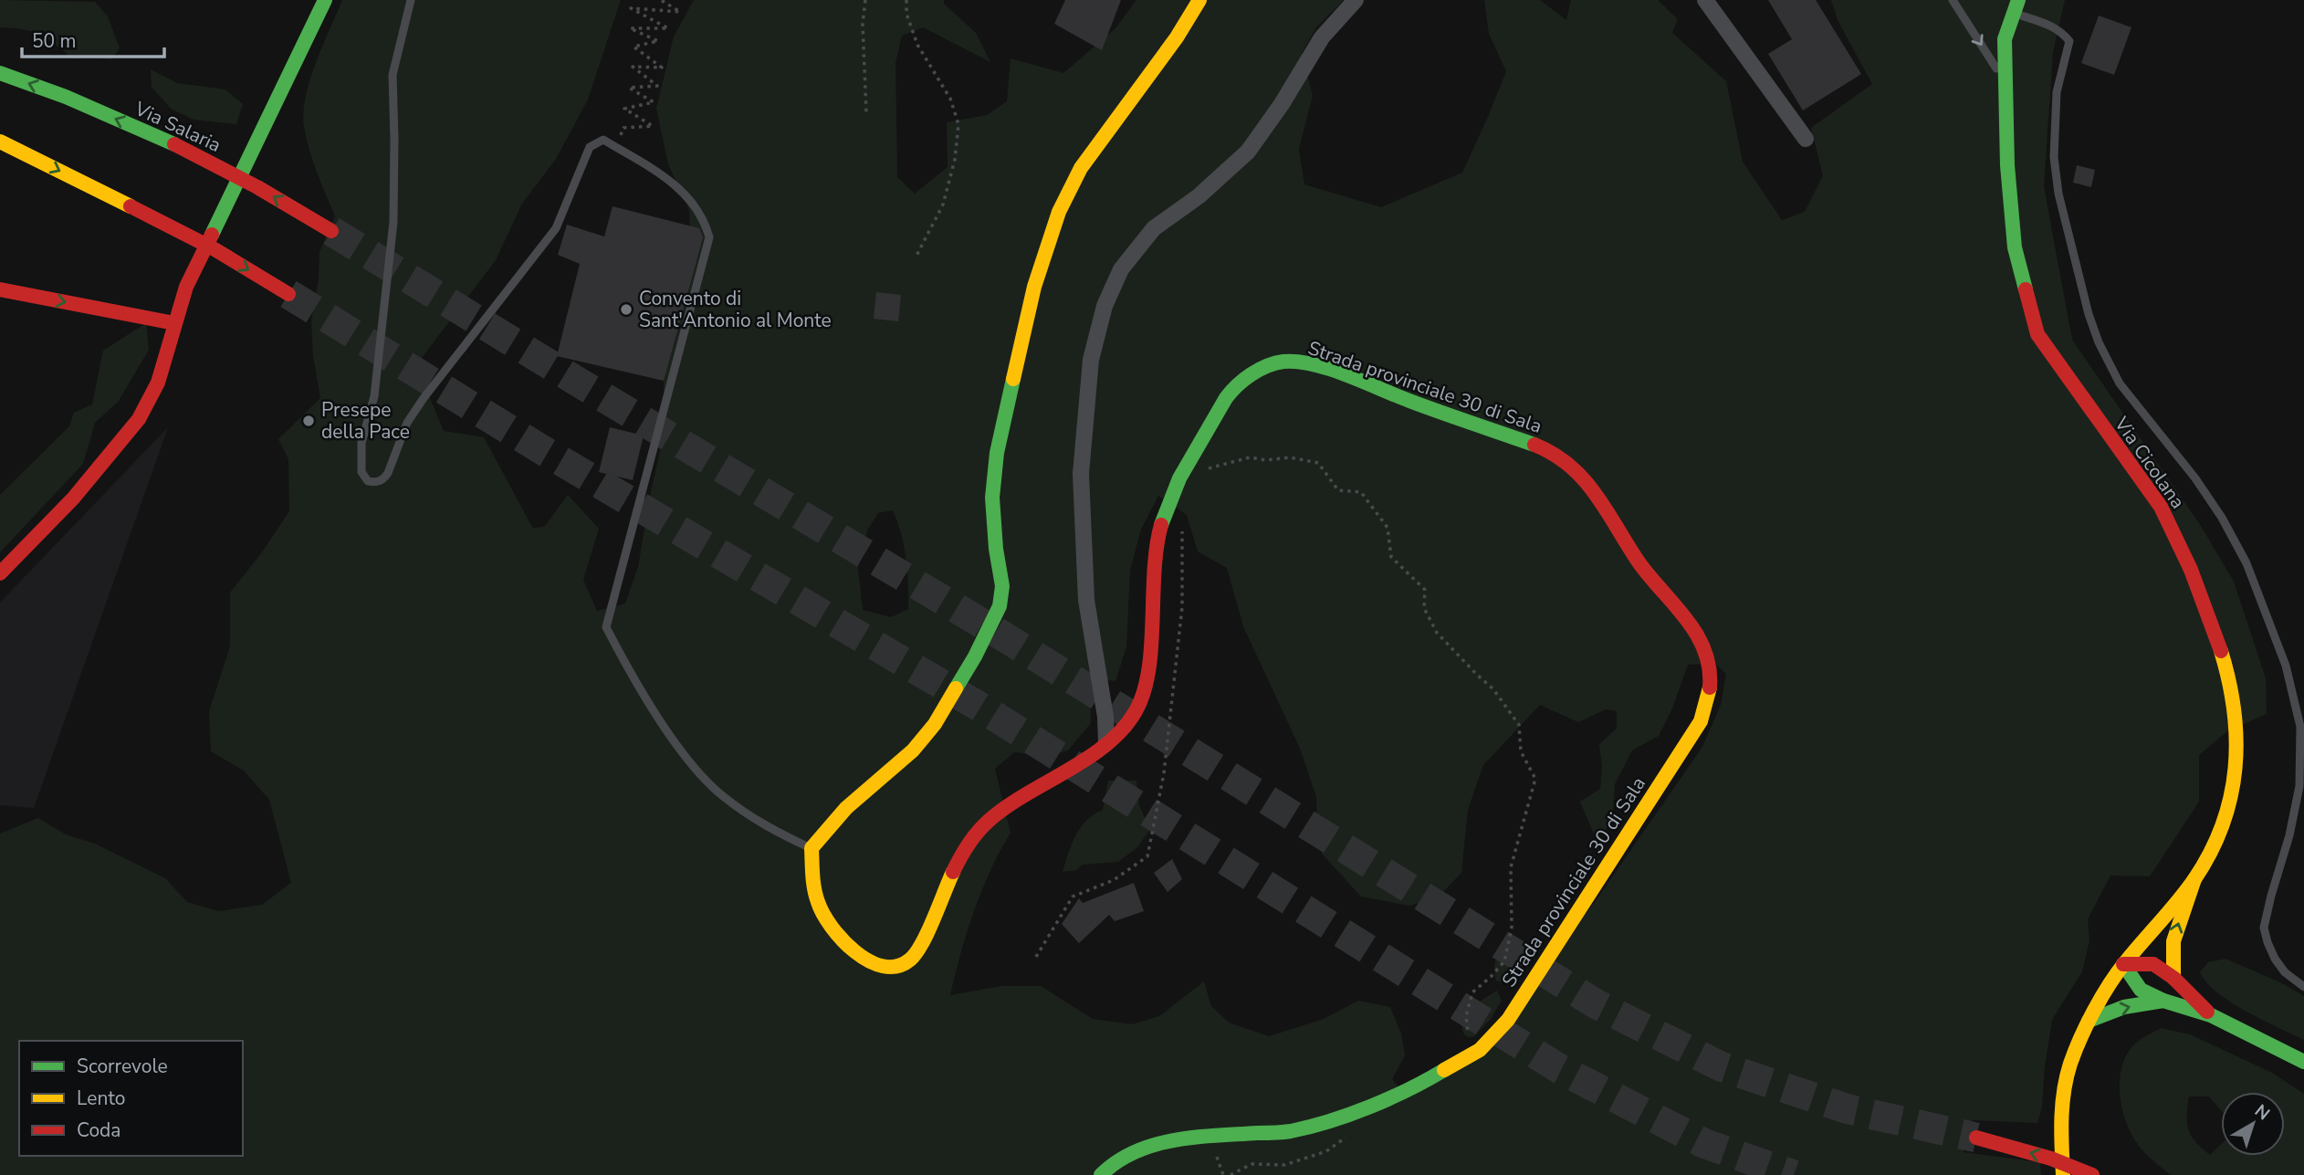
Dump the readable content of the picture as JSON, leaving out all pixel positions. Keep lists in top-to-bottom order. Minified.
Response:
{"streets":{"main road":["Via Salaria","Strada provinciale 30 di Sala","Via Cicolana"]},"places":["Convento di Sant'Antonio al Monte","Presepe della Pace"],"legend":["Scorrevole","Lento","Coda"],"scale_bar":"50 m","north":"top right"}
